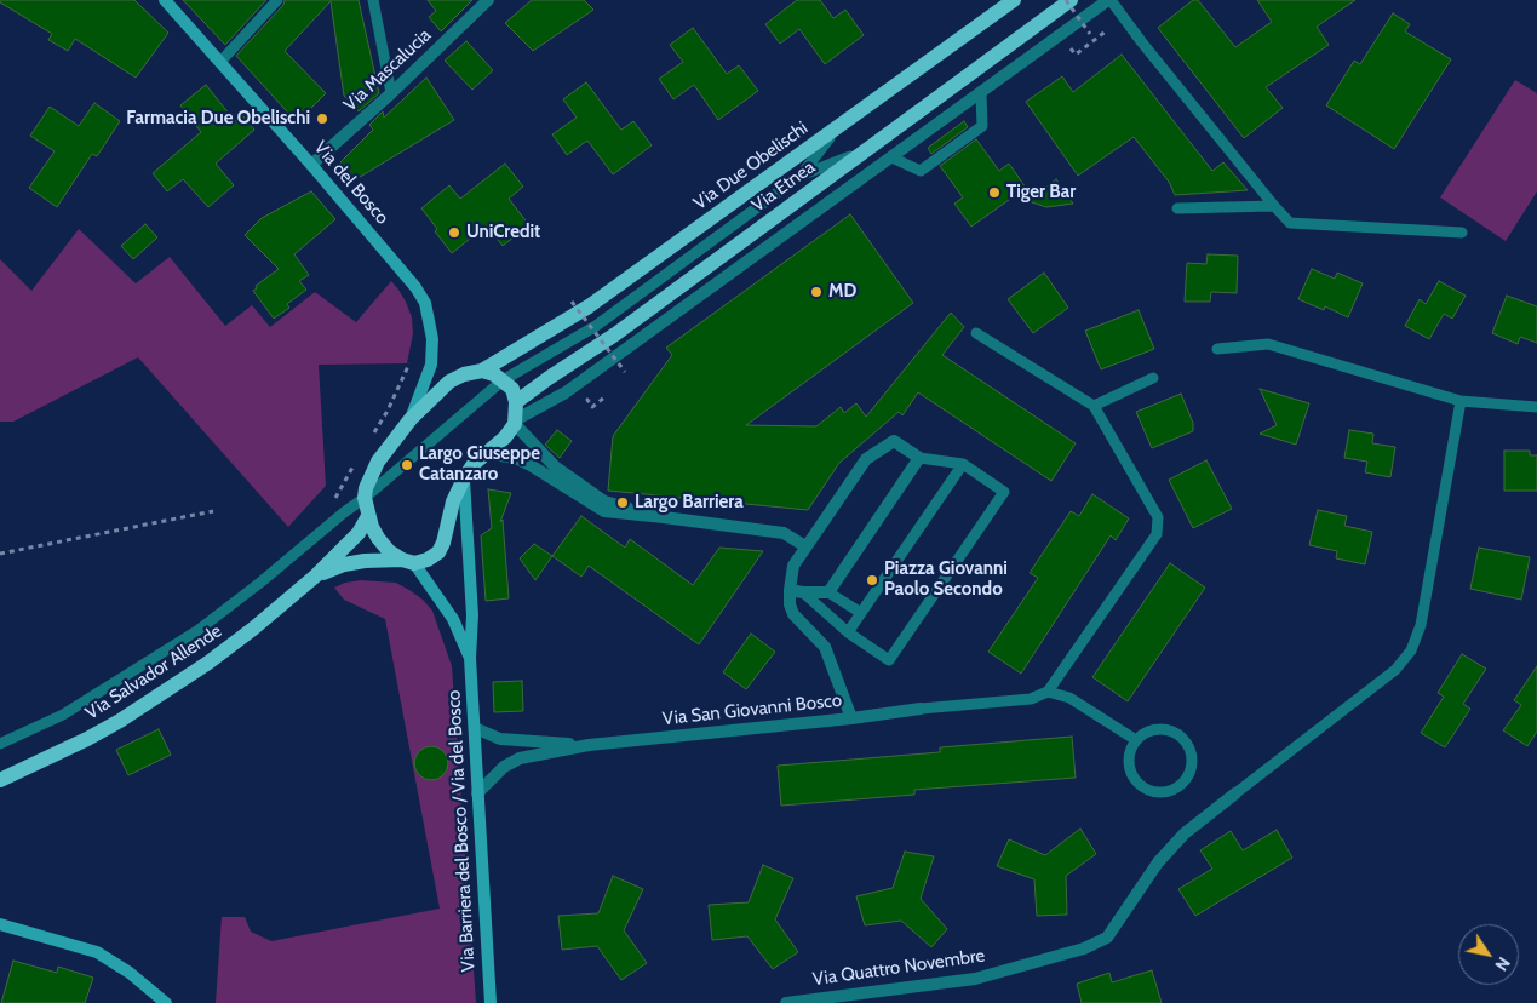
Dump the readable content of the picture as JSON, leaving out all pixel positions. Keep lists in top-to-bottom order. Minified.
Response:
{"streets":{"main road":["Via Due Obelischi","Via del Bosco","Via Etnea","Via Salvador Allende","Via Barriera del Bosco / Via del Bosco"],"street":["Via Mascalucia","Via San Giovanni Bosco","Via Quattro Novembre"]},"crossings":[["Via Mascalucia","Via del Bosco"],["Via Due Obelischi","Via del Bosco"]],"places":["Farmacia Due Obelischi","Tiger Bar","UniCredit","MD","Largo Giuseppe Catanzaro","Largo Barriera","Piazza Giovanni Paolo Secondo"],"north":"bottom right"}
